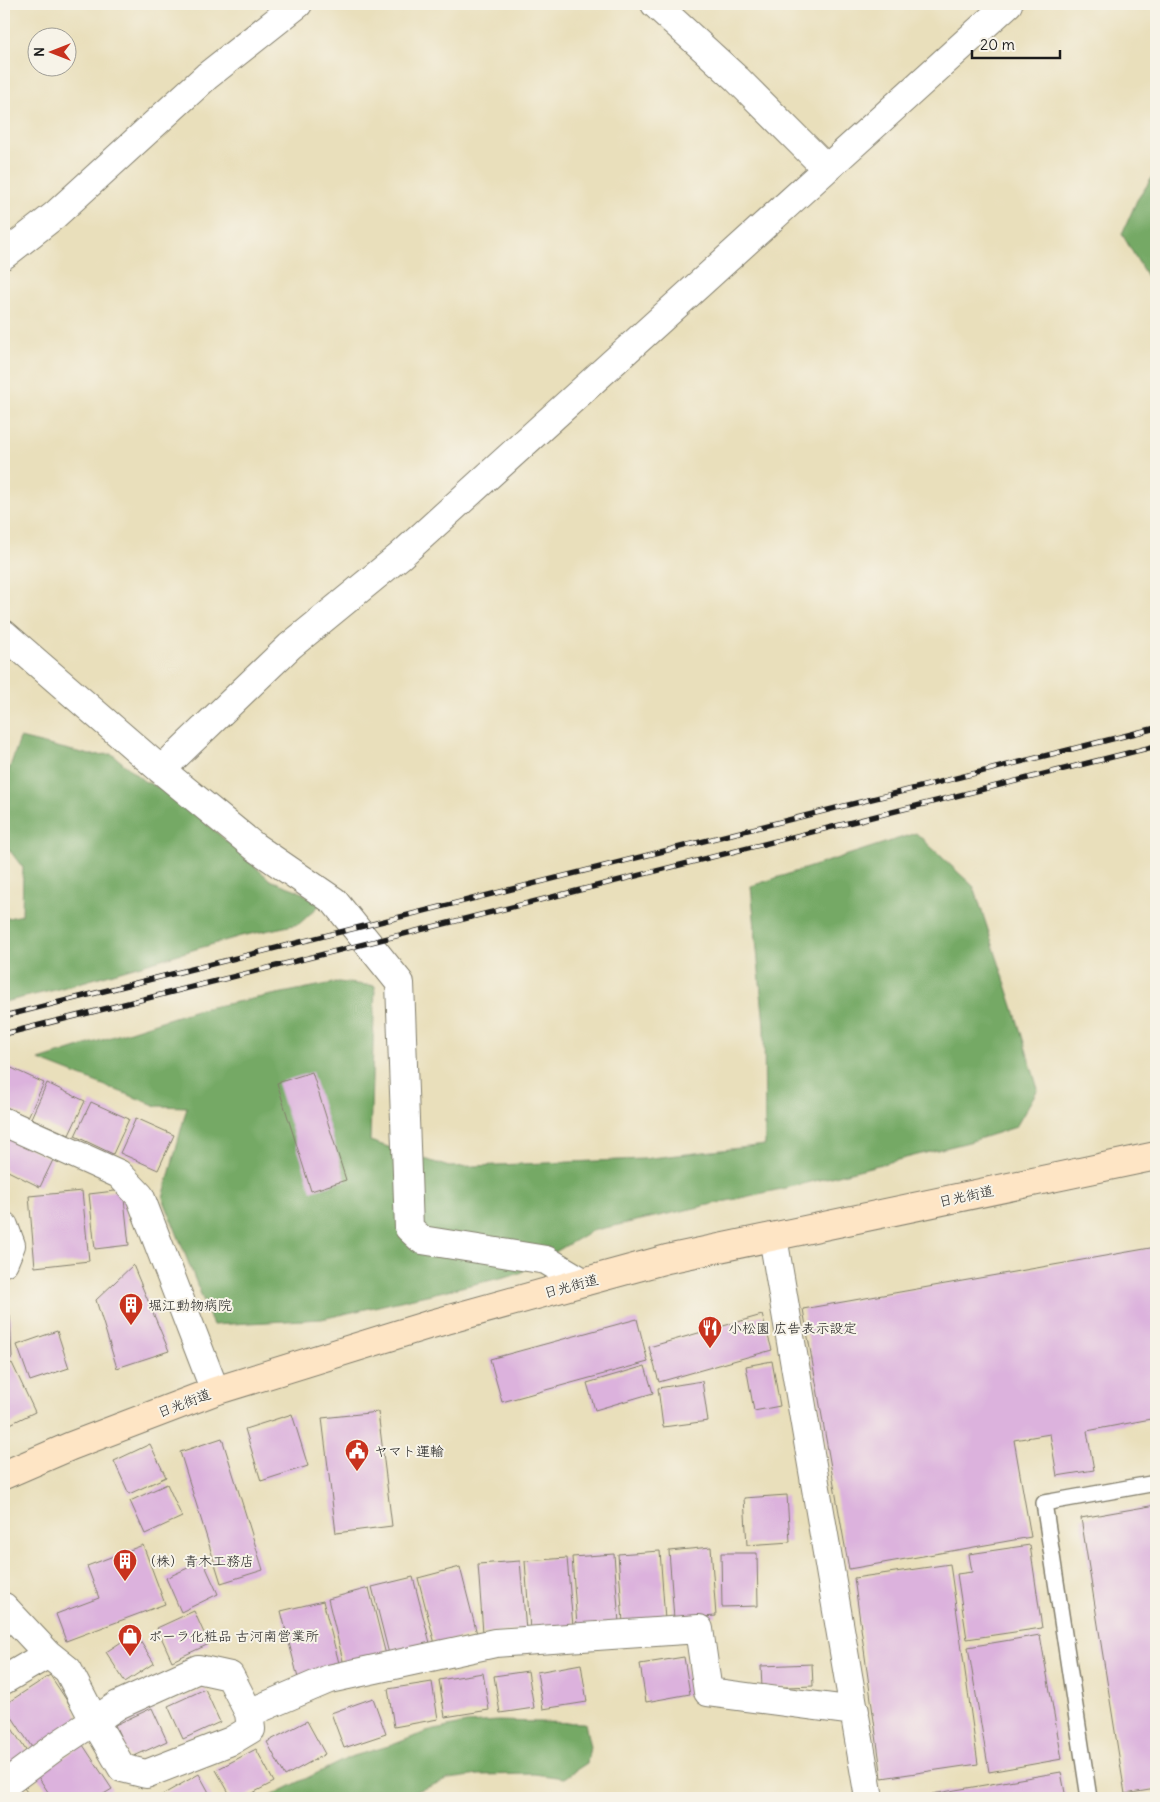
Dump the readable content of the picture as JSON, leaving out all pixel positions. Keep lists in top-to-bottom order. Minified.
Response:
{"streets":{"main road":["日光街道"]},"places":{"building":["堀江動物病院","（株）青木工務店"],"restaurant":["小松園 広告表示設定"],"public building":["ヤマト運輸"],"shop":["ポーラ化粧品 古河南営業所"]},"scale_bar":"20 m","north":"left"}
